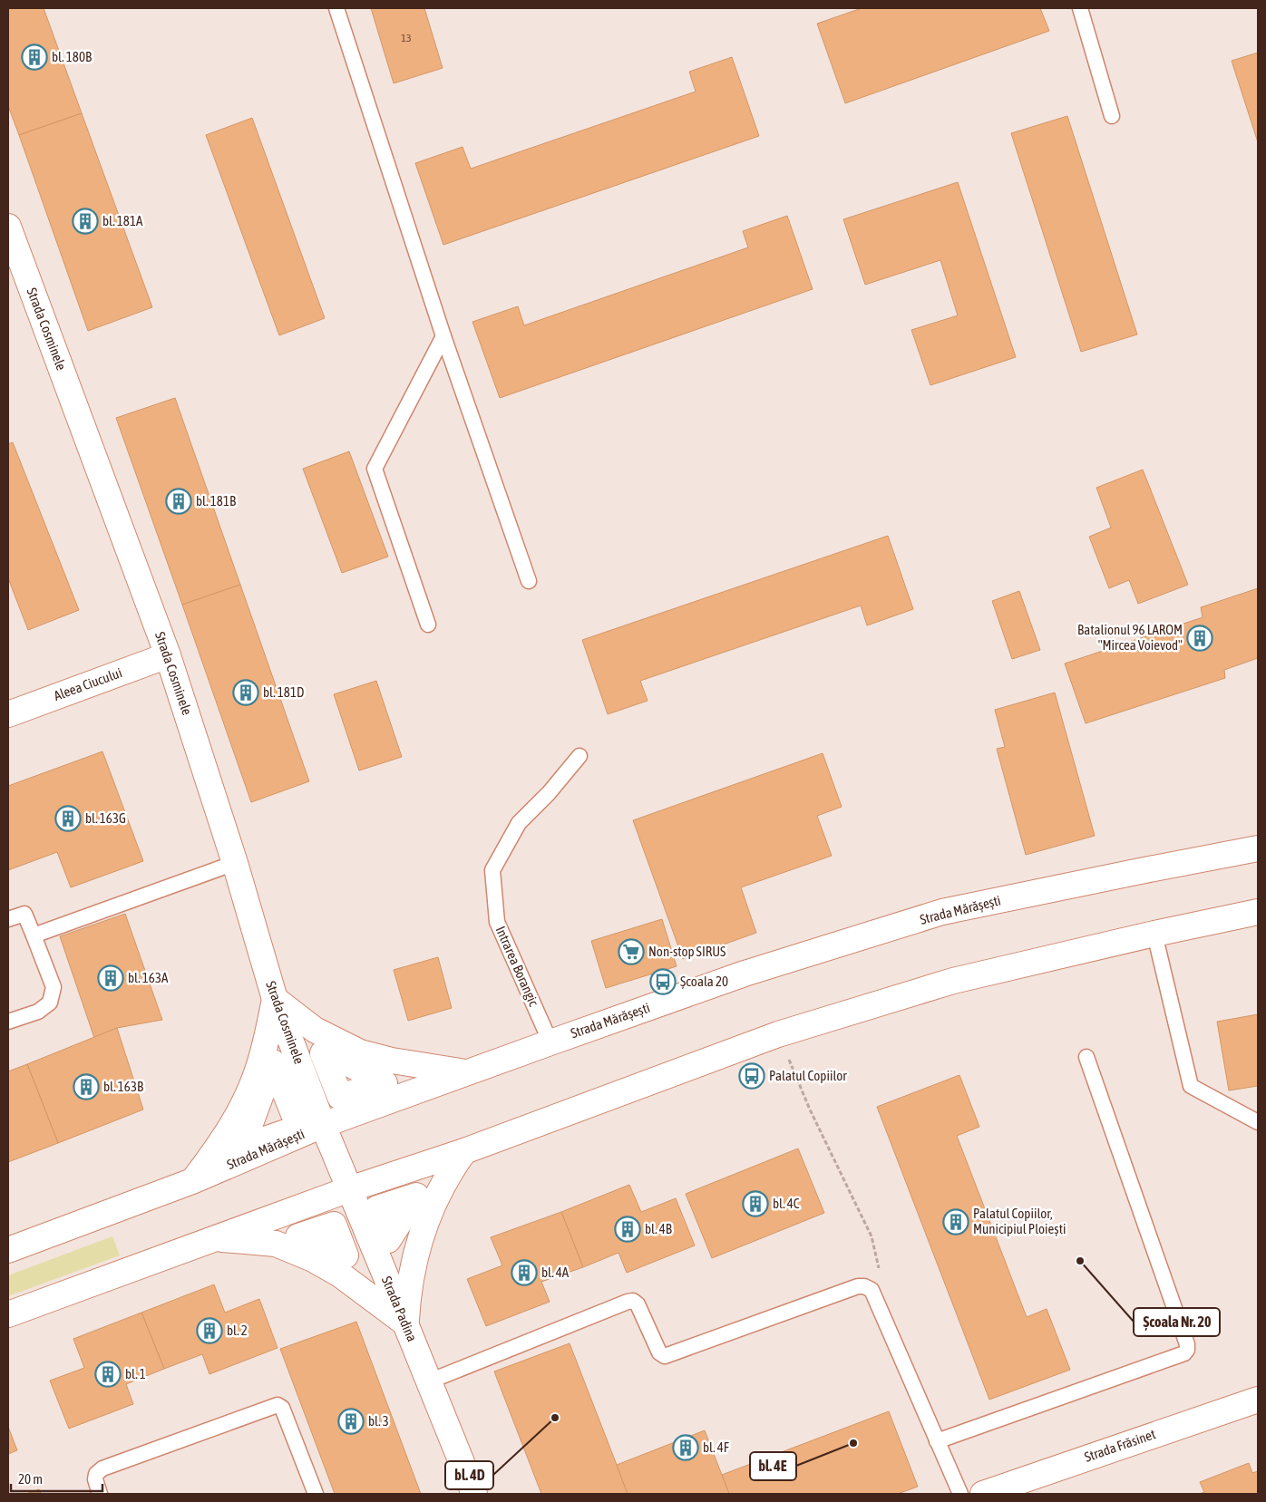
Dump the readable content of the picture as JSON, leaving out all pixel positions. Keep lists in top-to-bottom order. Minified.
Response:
{"streets":{"main road":["Strada Cosminele","Aleea Ciucului","Strada Mărășești","Strada Padina","Strada Frăsinet"],"lane":["Intrarea Borangic"]},"crossings":[["Strada Cosminele","Aleea Ciucului"],["Strada Cosminele","Strada Mărășești"],["Strada Cosminele","Strada Padina"],["Strada Mărășești","Intrarea Borangic"],["Strada Mărășești","Strada Padina"]],"places":{"building":["bl. 180B","bl. 181A","bl. 181B","Batalionul 96 LAROM \"Mircea Voievod\"","bl. 181D","bl. 163G","bl. 163A","bl. 163B","bl. 4C","Palatul Copiilor, Municipiul Ploiești","bl. 4B","bl. 4A","bl. 2","bl. 1","bl. 3","bl. 4F"],"supermarket":["Non-stop SIRUS"],"bus stop":["Școala 20","Palatul Copiilor"],"other":["Școala Nr. 20","bl. 4D","bl. 4E"]},"house_numbers":["13"],"scale_bar":"20 m"}
